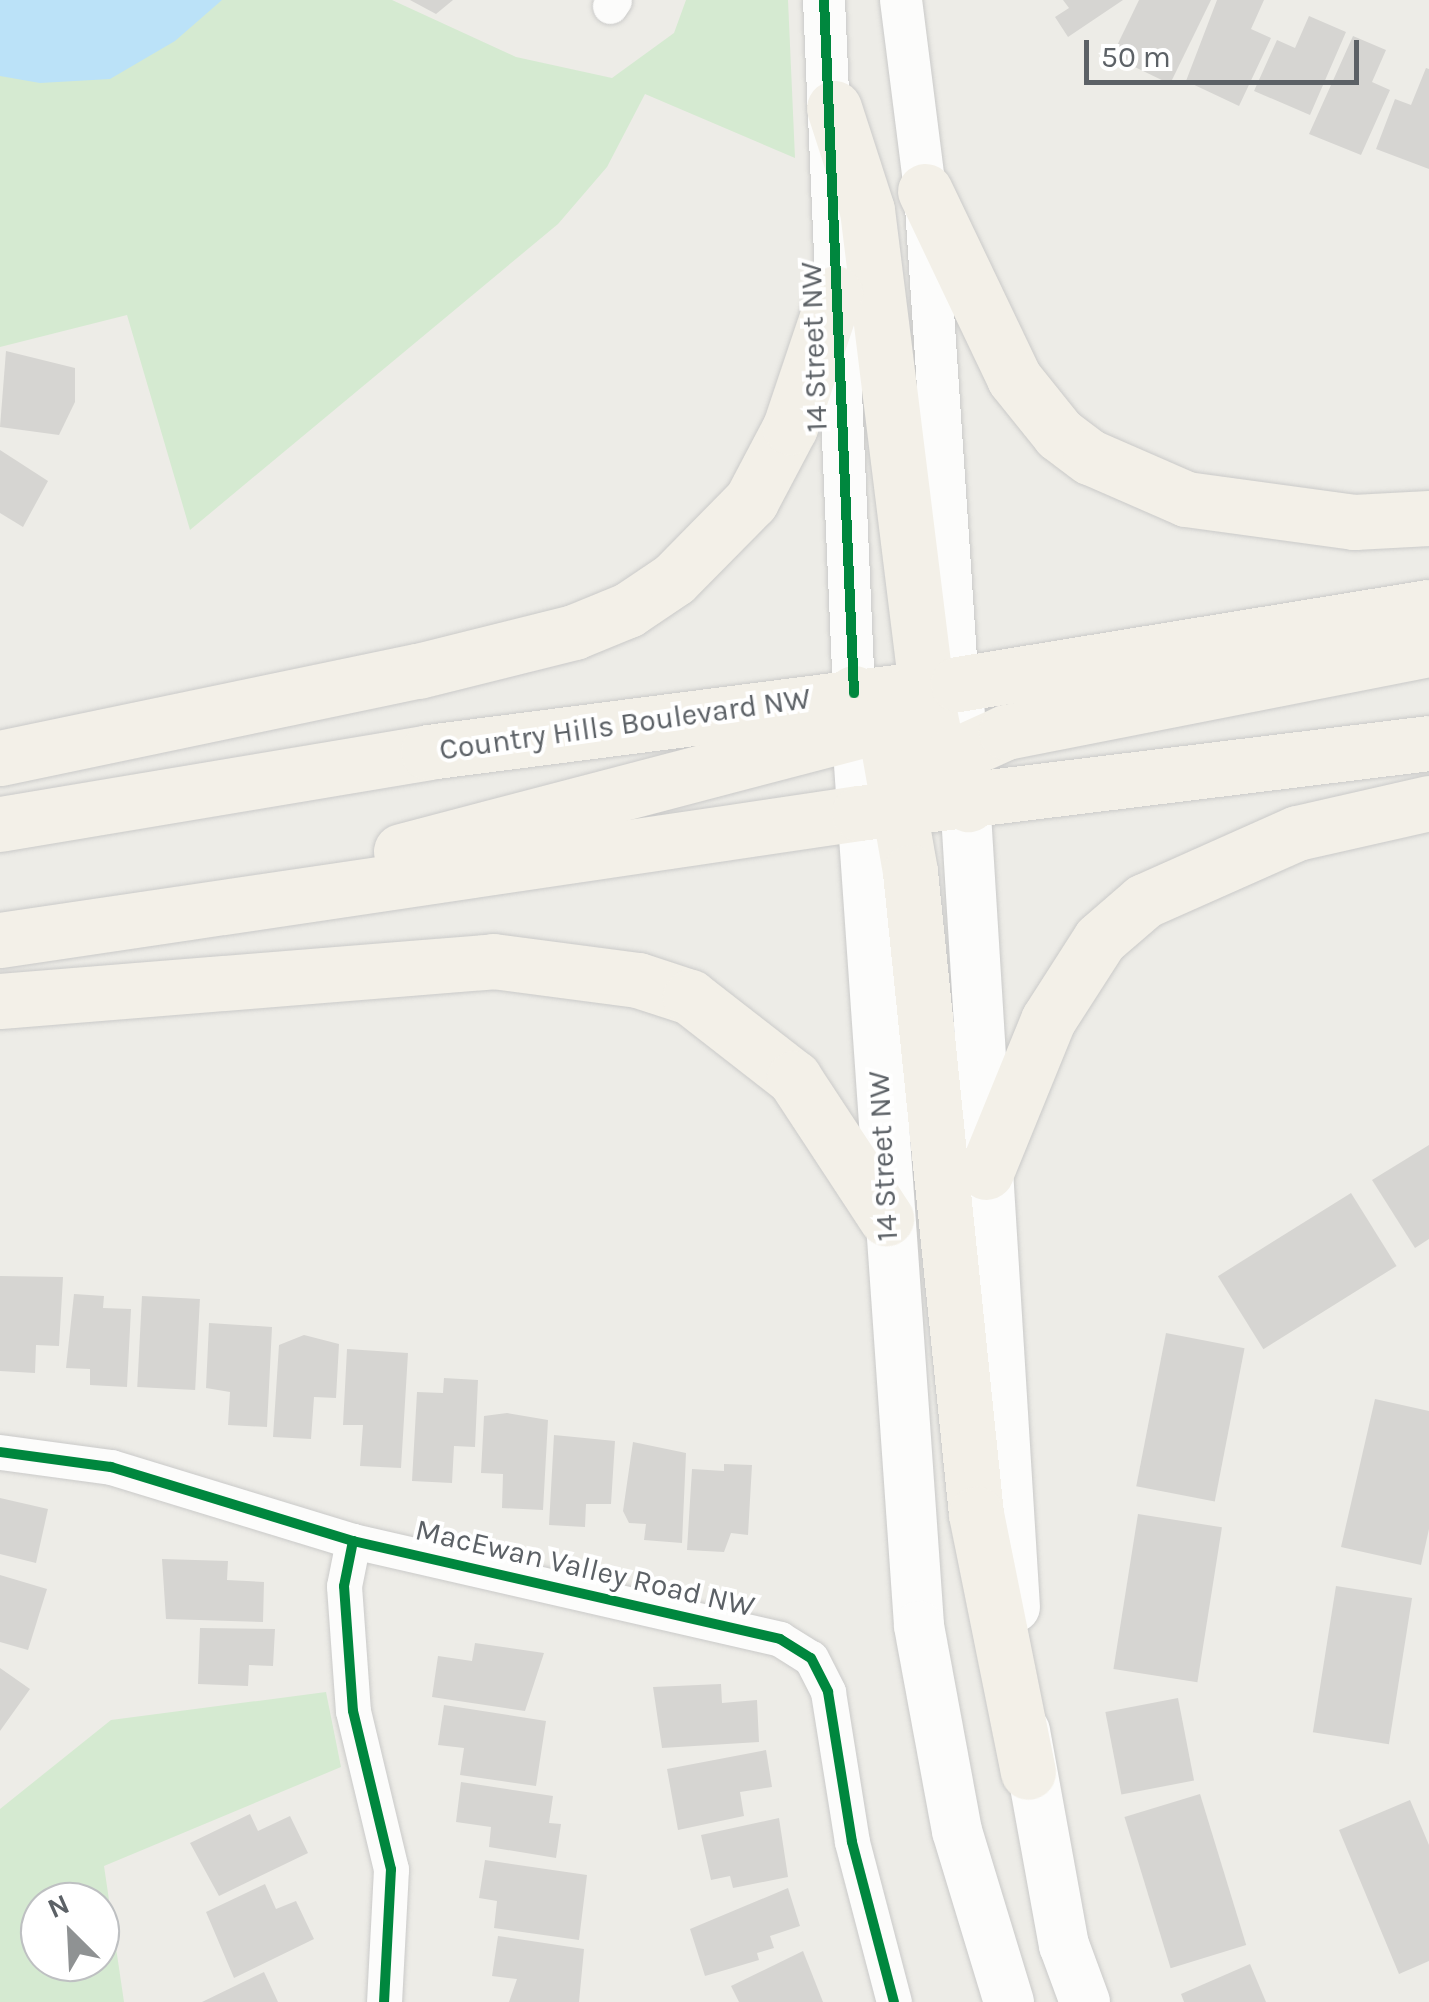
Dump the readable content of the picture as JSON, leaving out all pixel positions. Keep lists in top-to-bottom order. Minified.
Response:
{"streets":{"main road":["14 Street NW","Country Hills Boulevard NW"],"street":["MacEwan Valley Road NW"]},"crossings":[["14 Street NW","Country Hills Boulevard NW"]],"scale_bar":"50 m","north":"top left"}
